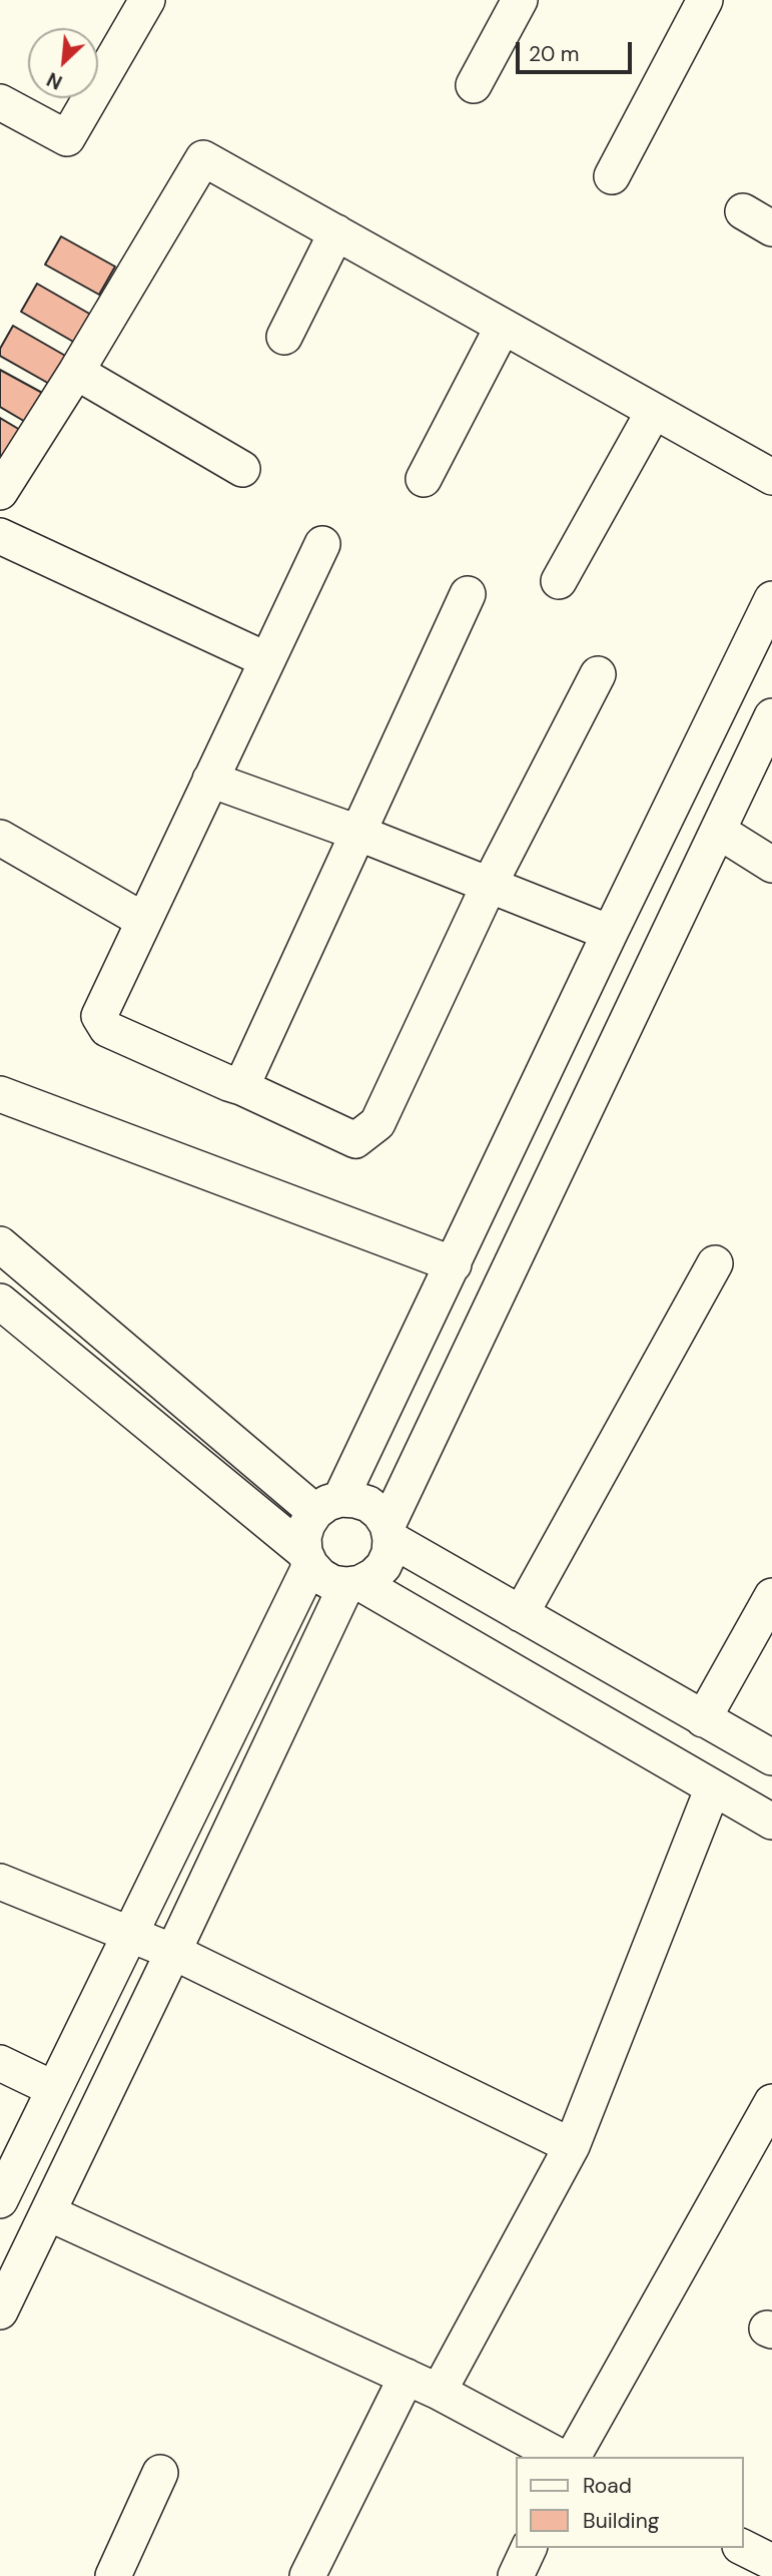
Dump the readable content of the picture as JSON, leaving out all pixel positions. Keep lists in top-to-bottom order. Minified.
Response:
{"legend":["Road","Building"],"scale_bar":"20 m","north":"bottom left"}
